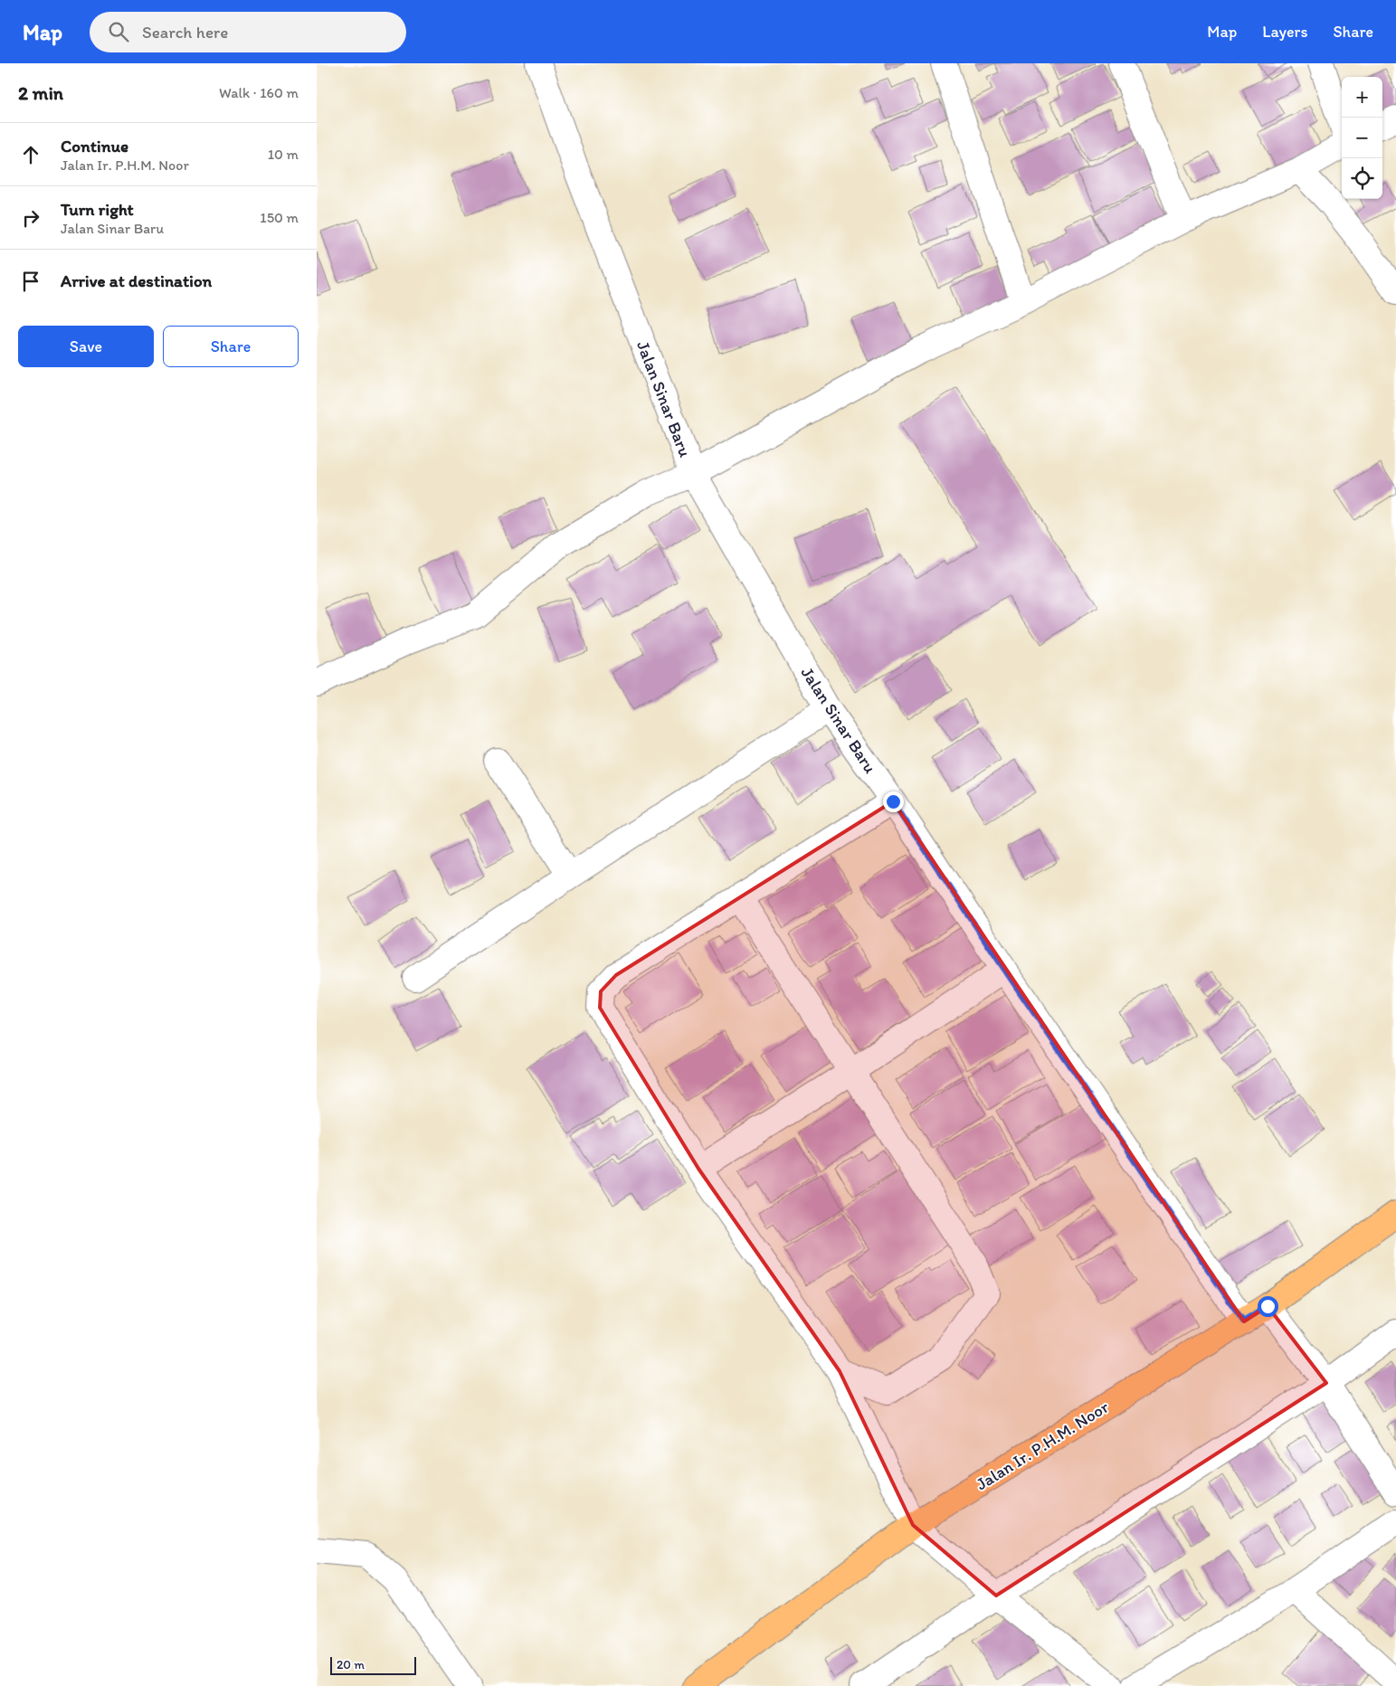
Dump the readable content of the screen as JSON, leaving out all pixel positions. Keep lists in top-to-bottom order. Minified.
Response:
{"streets":{"main road":["Jalan Ir. P.H.M. Noor"],"street":["Jalan Sinar Baru"]},"crossings":[["Jalan Sinar Baru","Jalan Ir. P.H.M. Noor"]],"scale_bar":"20 m","page":{"header":"Map","search":"Search here","nav":["Map","Layers","Share"],"heading":["2 min","Walk · 160 m"],"map_buttons":["+","−"],"list":[["Continue","Jalan Ir. P.H.M. Noor","10 m"],["Turn right","Jalan Sinar Baru","150 m"],"Arrive at destination"],"buttons":["Save","Share"],"scale":"20 m"}}
